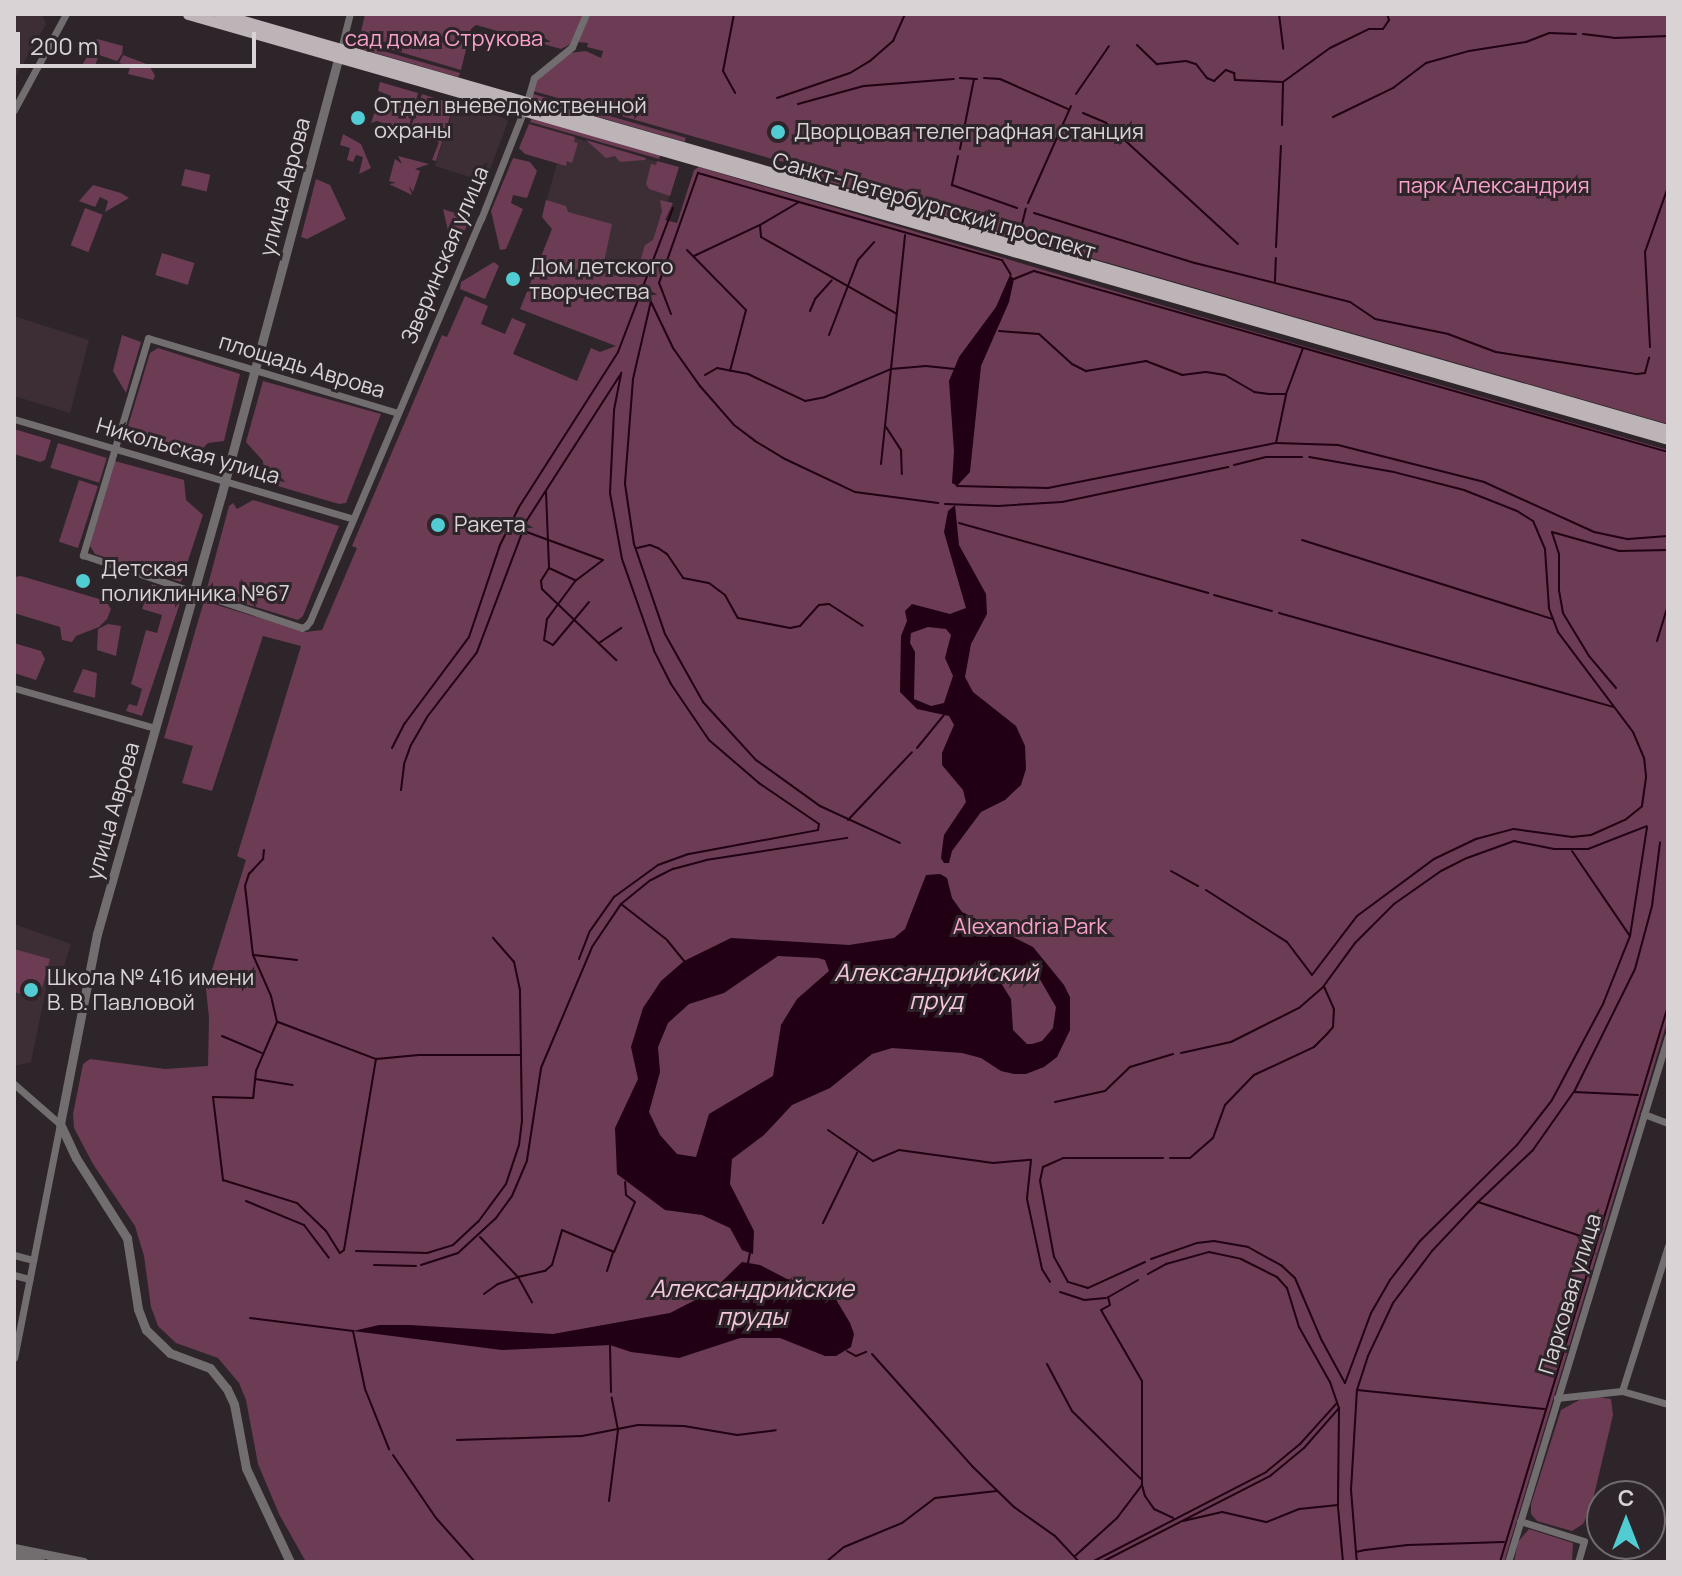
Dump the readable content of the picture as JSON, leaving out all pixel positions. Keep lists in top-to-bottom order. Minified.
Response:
{"streets":{"main road":["Санкт-Петербургский проспект"],"street":["улица Аврова","Зверинская улица","площадь Аврова","Никольская улица","Парковая улица"]},"crossings":[["улица Аврова","Санкт-Петербургский проспект"],["улица Аврова","площадь Аврова"],["улица Аврова","Никольская улица"],["Санкт-Петербургский проспект","Зверинская улица"],["Зверинская улица","площадь Аврова"],["площадь Аврова","Никольская улица"]],"water":["Александрийский пруд","Александрийские пруды"],"parks":["сад дома Струкова","парк Александрия","Alexandria Park"],"places":["Отдел вневедомственной охраны","Дворцовая телеграфная станция","Дом детского творчества","Ракета","Детская поликлиника №67","Школа № 416 имени В. В. Павловой"],"scale_bar":"200 m","north":"top"}
